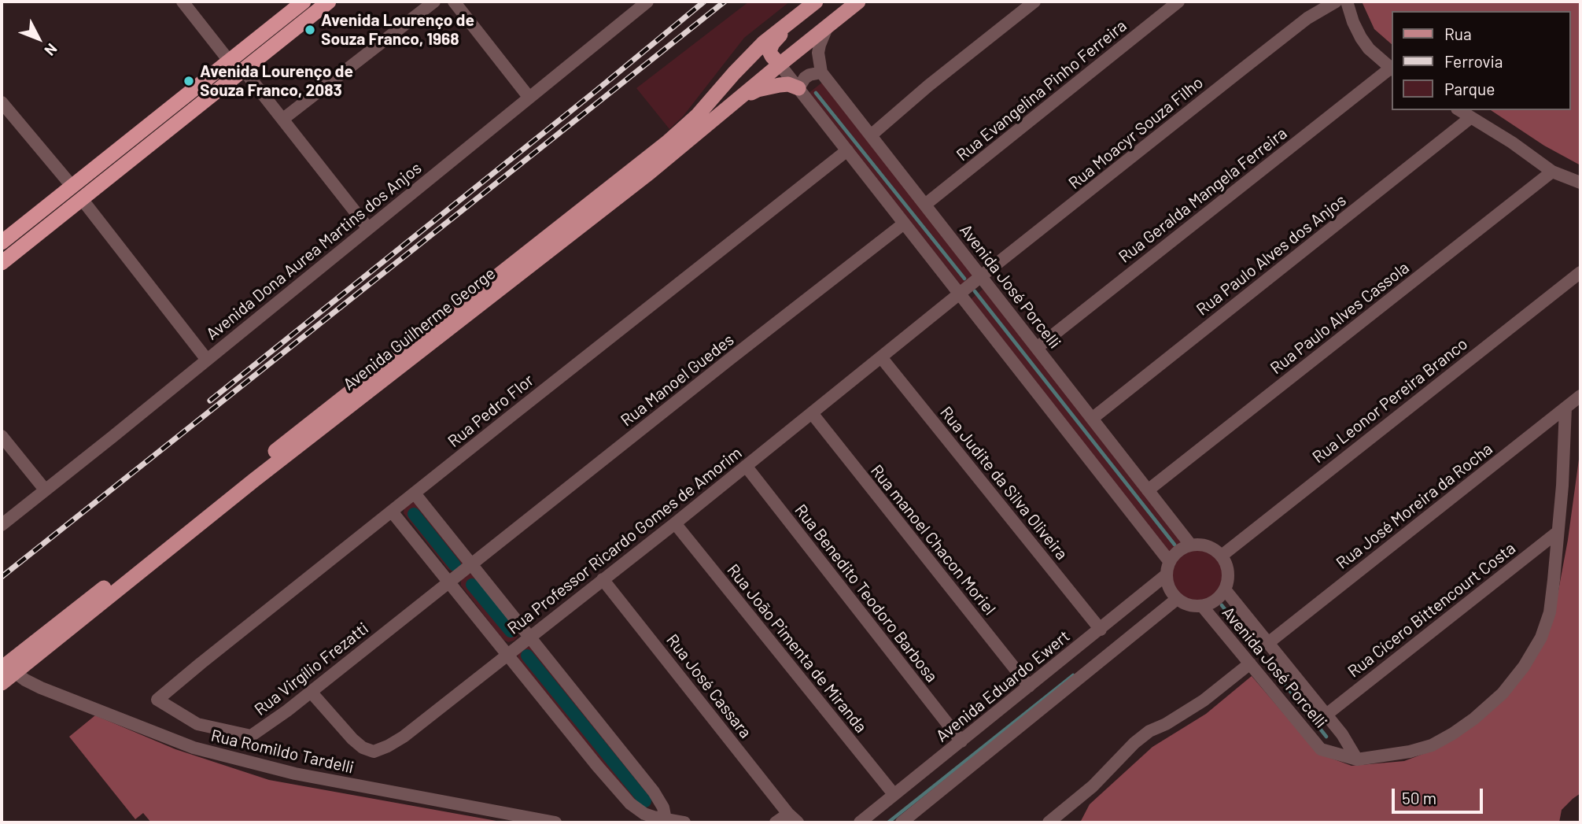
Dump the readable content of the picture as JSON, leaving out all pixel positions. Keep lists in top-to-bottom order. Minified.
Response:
{"streets":{"main road":["Avenida Guilherme George"],"street":["Rua Evangelina Pinho Ferreira","Rua Moacyr Souza Filho","Rua Geralda Mangela Ferreira","Avenida Dona Aurea Martins dos Anjos","Rua Paulo Alves dos Anjos","Avenida José Porcelli","Rua Paulo Alves Cassola","Rua Manoel Guedes","Rua Leonor Pereira Branco","Rua Pedro Flor","Rua Judite da Silva Oliveira","Rua José Moreira da Rocha","Rua manoel Chacon Moriel","Rua Professor Ricardo Gomes de Amorim","Rua Benedito Teodoro Barbosa","Rua Cícero Bittencourt Costa","Rua João Pimenta de Miranda","Rua Virgílio Frezatti","Rua José Cassara","Avenida Eduardo Ewert","Rua Romildo Tardelli"]},"crossings":[["Rua Evangelina Pinho Ferreira","Avenida José Porcelli"],["Rua Moacyr Souza Filho","Avenida José Porcelli"],["Rua Moacyr Souza Filho","Rua Professor Ricardo Gomes de Amorim"],["Rua Geralda Mangela Ferreira","Avenida José Porcelli"],["Rua Paulo Alves dos Anjos","Avenida José Porcelli"],["Avenida José Porcelli","Rua Paulo Alves Cassola"],["Avenida José Porcelli","Rua Leonor Pereira Branco"],["Avenida José Porcelli","Rua José Moreira da Rocha"],["Avenida José Porcelli","Rua Cícero Bittencourt Costa"],["Avenida José Porcelli","Avenida Eduardo Ewert"],["Avenida Guilherme George","Rua Romildo Tardelli"],["Rua Manoel Guedes","Rua Virgílio Frezatti"],["Rua Leonor Pereira Branco","Avenida Eduardo Ewert"],["Rua Pedro Flor","Rua Virgílio Frezatti"],["Rua Judite da Silva Oliveira","Rua Professor Ricardo Gomes de Amorim"],["Rua Judite da Silva Oliveira","Avenida Eduardo Ewert"],["Rua manoel Chacon Moriel","Rua Professor Ricardo Gomes de Amorim"],["Rua manoel Chacon Moriel","Avenida Eduardo Ewert"],["Rua Professor Ricardo Gomes de Amorim","Rua Benedito Teodoro Barbosa"],["Rua Professor Ricardo Gomes de Amorim","Rua João Pimenta de Miranda"],["Rua Professor Ricardo Gomes de Amorim","Rua Virgílio Frezatti"],["Rua Professor Ricardo Gomes de Amorim","Rua José Cassara"],["Rua Benedito Teodoro Barbosa","Avenida Eduardo Ewert"],["Rua João Pimenta de Miranda","Avenida Eduardo Ewert"]],"places":["Avenida Lourenço de Souza Franco, 1968","Avenida Lourenço de Souza Franco, 2083"],"legend":["Rua","Ferrovia","Parque"],"scale_bar":"50 m","north":"bottom right"}
